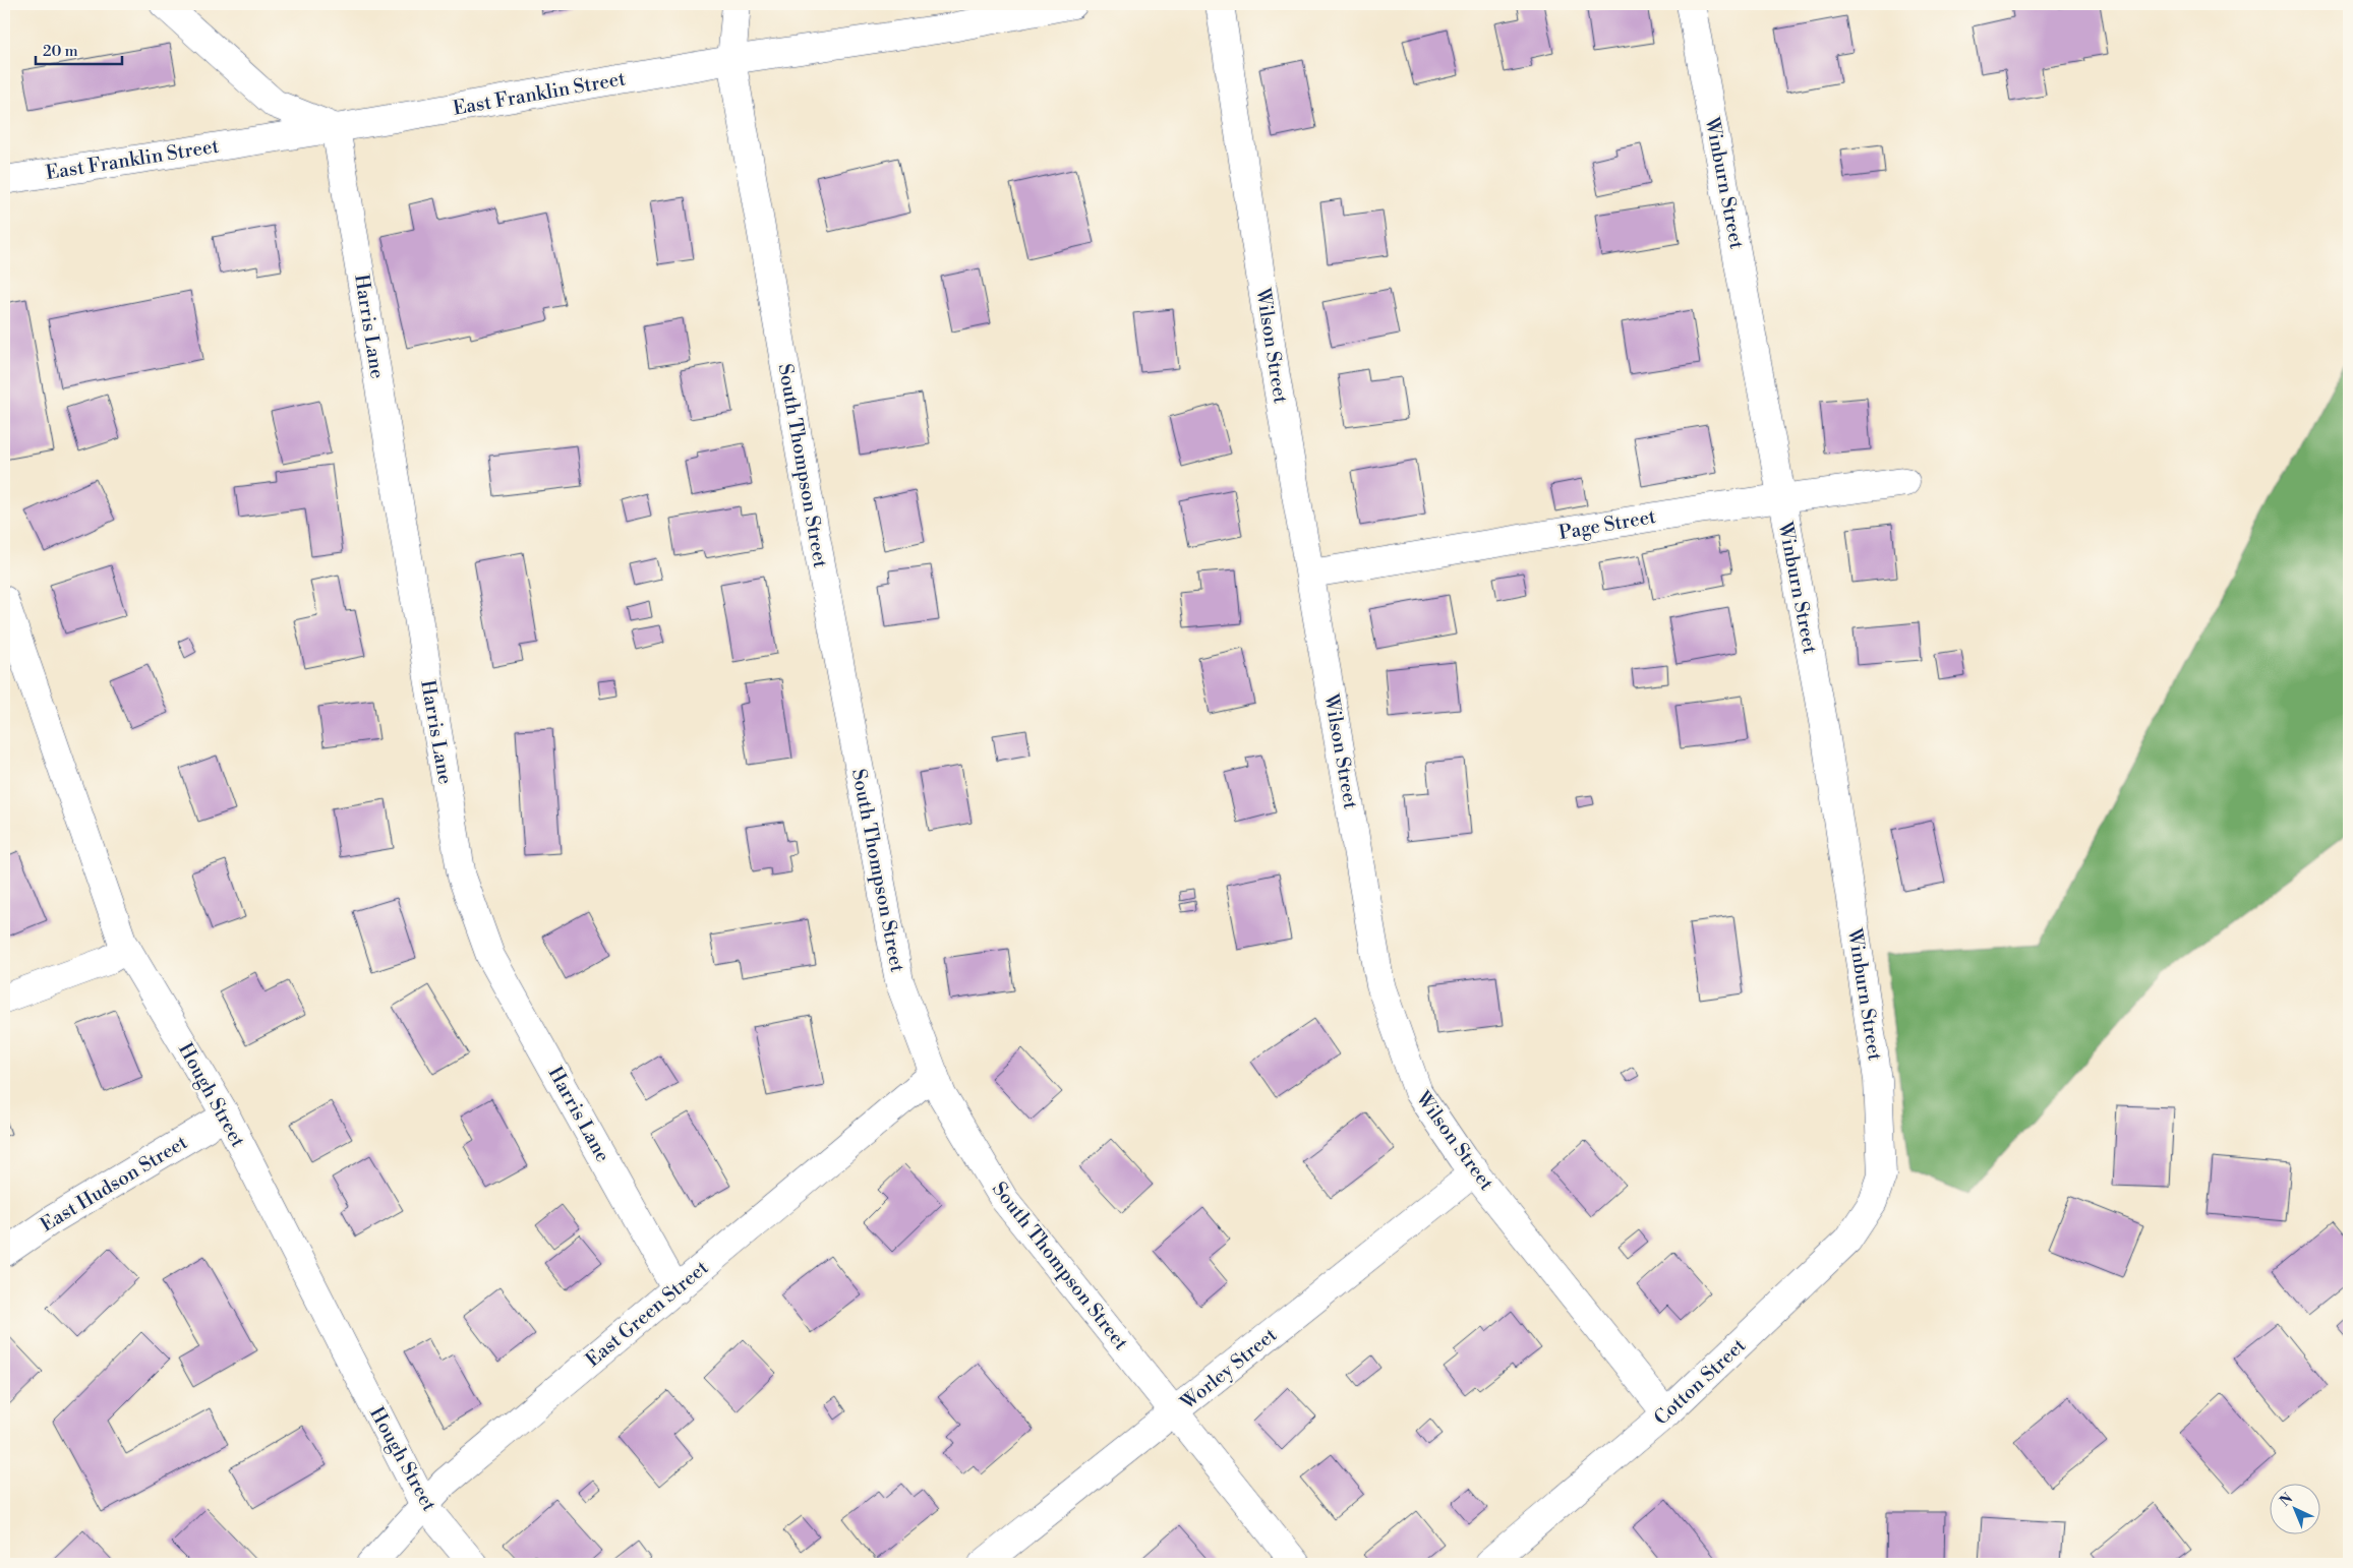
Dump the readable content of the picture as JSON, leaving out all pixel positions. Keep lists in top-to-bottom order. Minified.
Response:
{"streets":{"street":["East Franklin Street","Winburn Street","Harris Lane","Wilson Street","South Thompson Street","Page Street","Hough Street","East Hudson Street","East Green Street","Worley Street","Cotton Street"]},"crossings":[["East Franklin Street","Harris Lane"],["East Franklin Street","South Thompson Street"],["Winburn Street","Page Street"],["Winburn Street","Cotton Street"],["Harris Lane","East Green Street"],["Wilson Street","Page Street"],["Wilson Street","Worley Street"],["Wilson Street","Cotton Street"],["South Thompson Street","East Green Street"],["South Thompson Street","Worley Street"],["Hough Street","East Hudson Street"],["Hough Street","East Green Street"]],"scale_bar":"20 m","north":"top left"}
